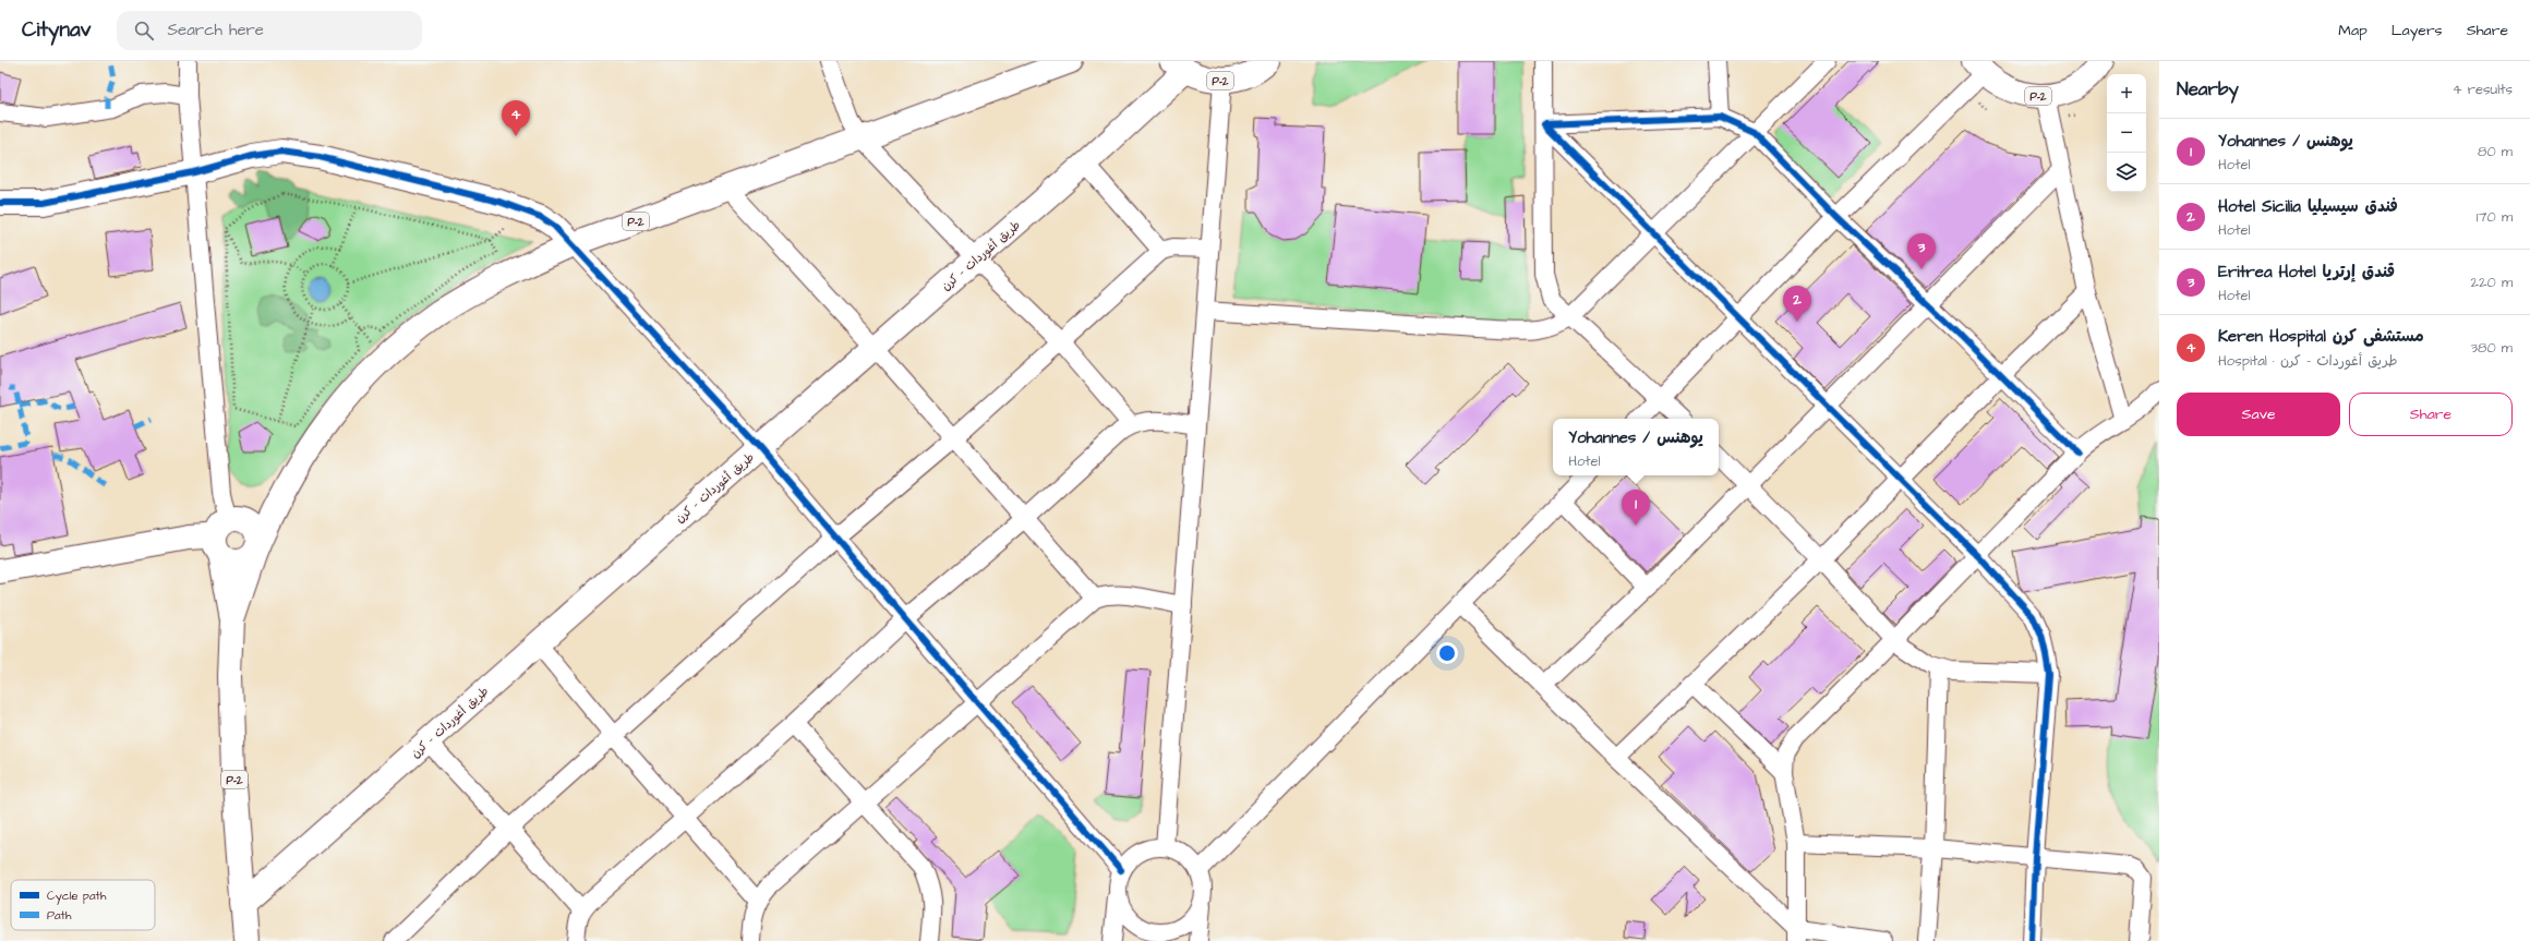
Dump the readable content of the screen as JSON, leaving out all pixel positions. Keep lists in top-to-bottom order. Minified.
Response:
{"streets":{"main road":["P-2","طريق أغوردات - كرن"]},"crossings":[["P-2","طريق أغوردات - كرن"]],"legend":["Cycle path","Path"],"page":{"header":"Citynav","search":"Search here","nav":["Map","Layers","Share"],"heading":["Nearby","4 results"],"map_buttons":["+","−"],"pins":["4","3","2","1"],"list":[{"mark":"1","name":"Yohannes / يوهنس","note":"Hotel","value":"80 m"},{"mark":"2","name":"Hotel Sicilia فندق سيسيليا","note":"Hotel","value":"170 m"},{"mark":"3","name":"Eritrea Hotel قندق إرتريا","note":"Hotel","value":"220 m"},{"mark":"4","name":"Keren Hospital مستشفى كرن","note":"Hospital · طريق أغوردات - كرن","value":"380 m"}],"buttons":["Save","Share"],"popup":["Yohannes / يوهنس","Hotel"]}}
